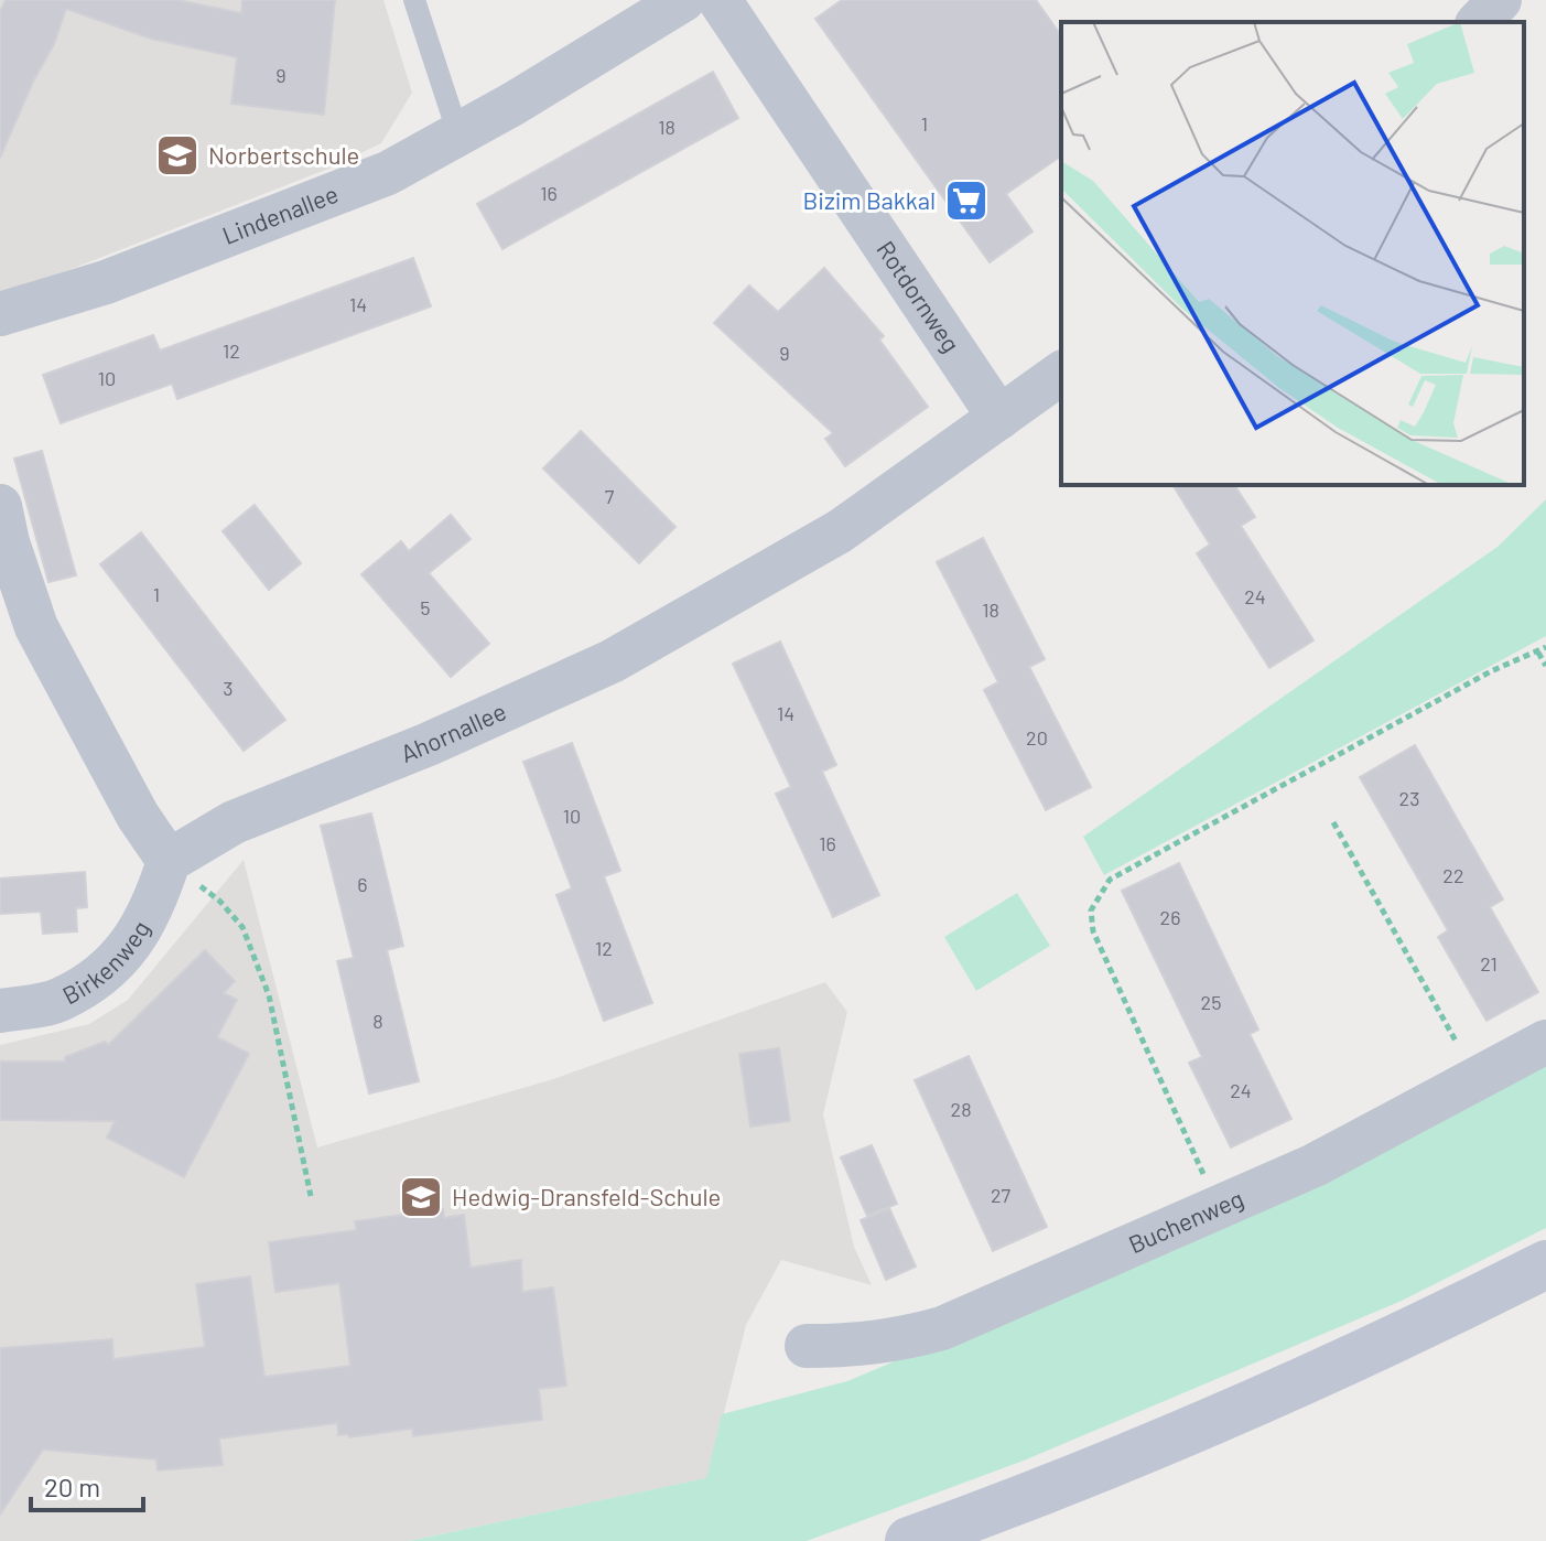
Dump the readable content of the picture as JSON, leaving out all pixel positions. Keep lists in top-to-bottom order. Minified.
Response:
{"streets":{"street":["Lindenallee","Rotdornweg","Ahornallee","Birkenweg","Buchenweg"]},"crossings":[["Rotdornweg","Ahornallee"],["Ahornallee","Birkenweg"]],"places":{"school or university":["Norbertschule","Hedwig-Dransfeld-Schule"],"supermarket":["Bizim Bakkal"]},"house_numbers":["9","1","18","16","14","12","9","10","7","1","24","5","18","3","14","20","23","10","16","22","6","26","12","21","25","8","24","28","27"],"scale_bar":"20 m"}
